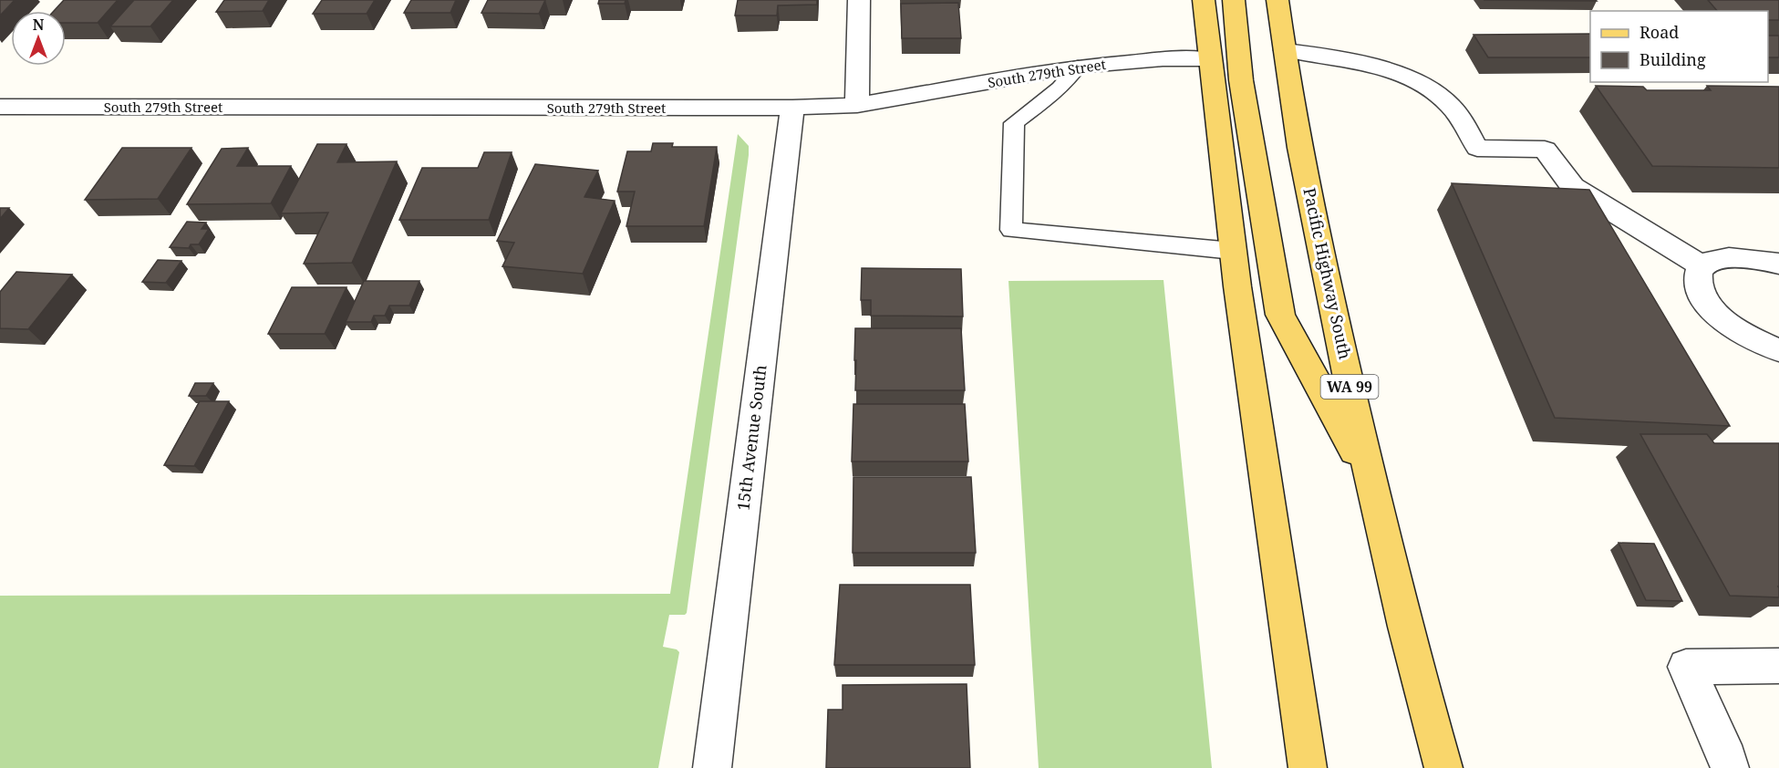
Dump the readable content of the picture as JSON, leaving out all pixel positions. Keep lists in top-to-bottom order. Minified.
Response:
{"streets":{"main road":["Pacific Highway South","WA 99"],"street":["South 279th Street","15th Avenue South"]},"crossings":[["South 279th Street","15th Avenue South"]],"legend":["Road","Building"],"north":"top"}
